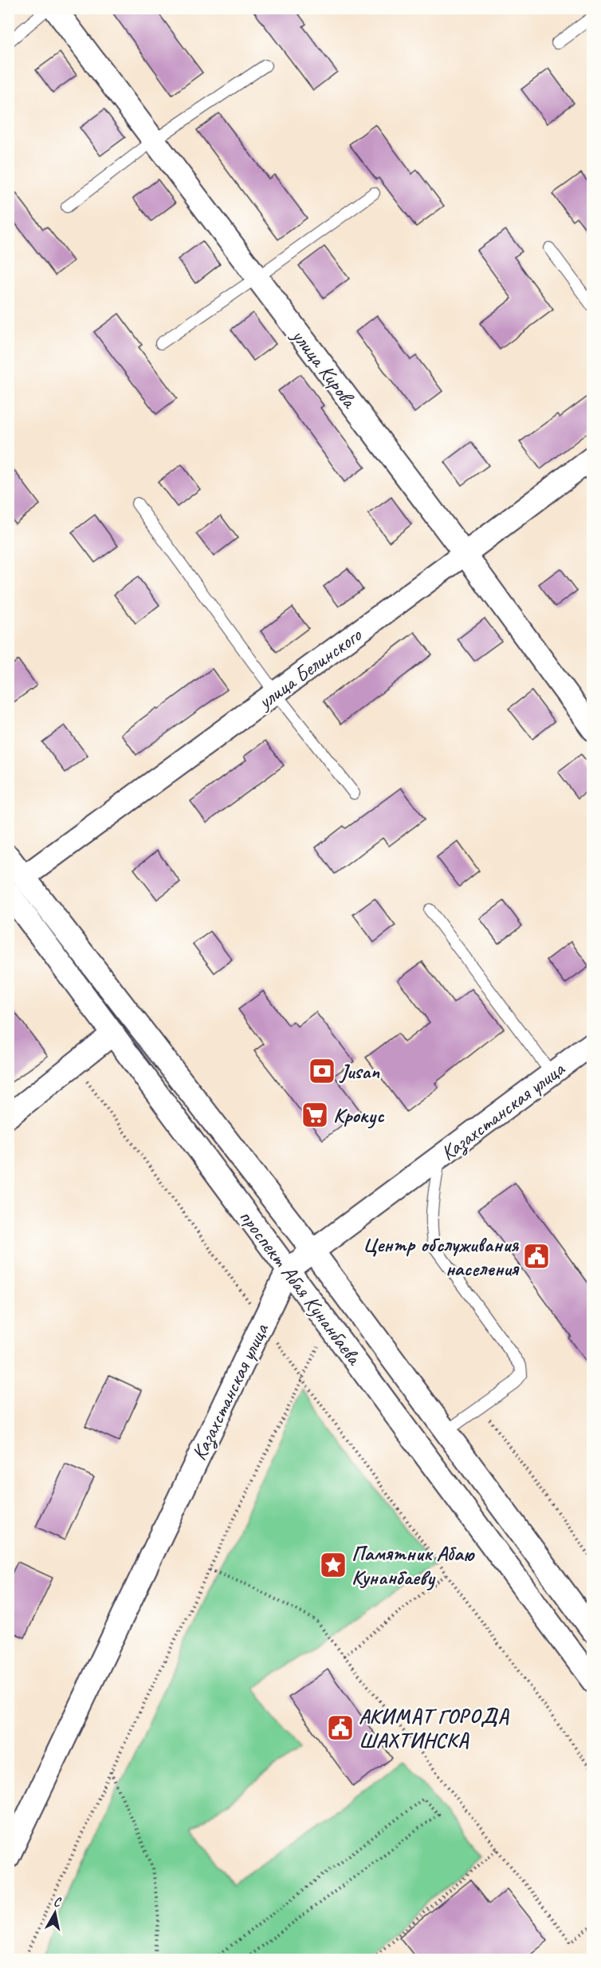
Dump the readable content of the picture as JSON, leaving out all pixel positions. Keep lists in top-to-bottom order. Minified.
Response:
{"streets":{"street":["улица Кирова","улица Белинского","Казахстанская улица","проспект Абая Кунанбаева"]},"crossings":[["улица Кирова","улица Белинского"],["улица Белинского","проспект Абая Кунанбаева"],["Казахстанская улица","проспект Абая Кунанбаева"]],"places":{"bank":["Jusan"],"supermarket":["Крокус"],"public building":["Центр обслуживания населения","АКИМАТ ГОРОДА ШАХТИНСКА"],"place":["Памятник Абаю Кунанбаеву"]},"north":"top"}
